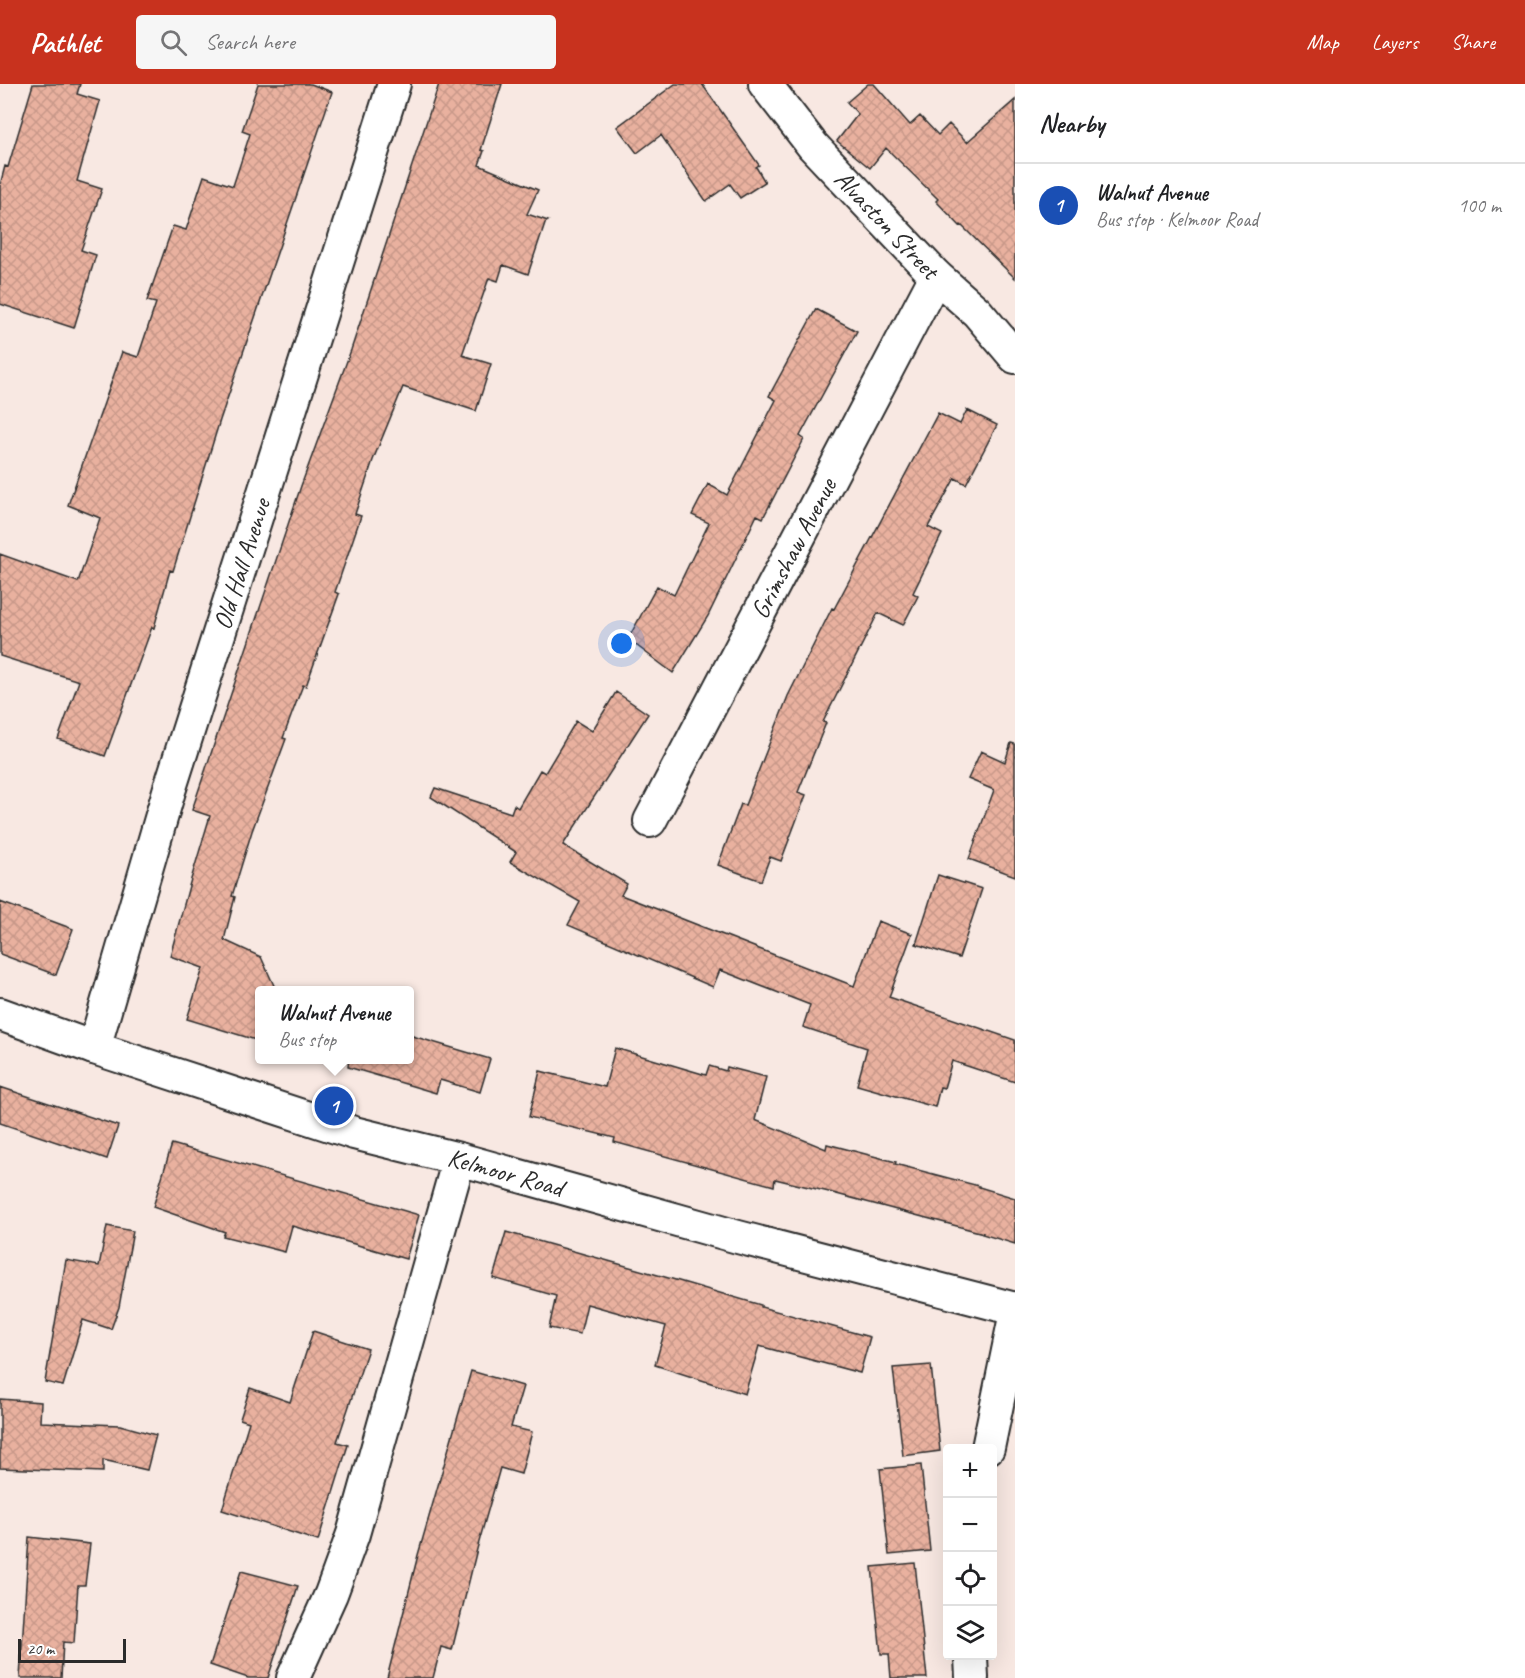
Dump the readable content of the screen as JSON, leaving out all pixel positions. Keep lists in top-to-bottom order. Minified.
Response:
{"streets":{"street":["Alvaston Street","Grimshaw Avenue","Old Hall Avenue","Kelmoor Road"]},"crossings":[["Alvaston Street","Grimshaw Avenue"],["Old Hall Avenue","Kelmoor Road"]],"scale_bar":"20 m","page":{"header":"Pathlet","search":"Search here","nav":["Map","Layers","Share"],"heading":"Nearby","list":[{"mark":"1","name":"Walnut Avenue","note":"Bus stop · Kelmoor Road","value":"100 m"}],"popup":["Walnut Avenue","Bus stop"],"pins":"1","map_buttons":["+","−"],"scale":"20 m"}}
